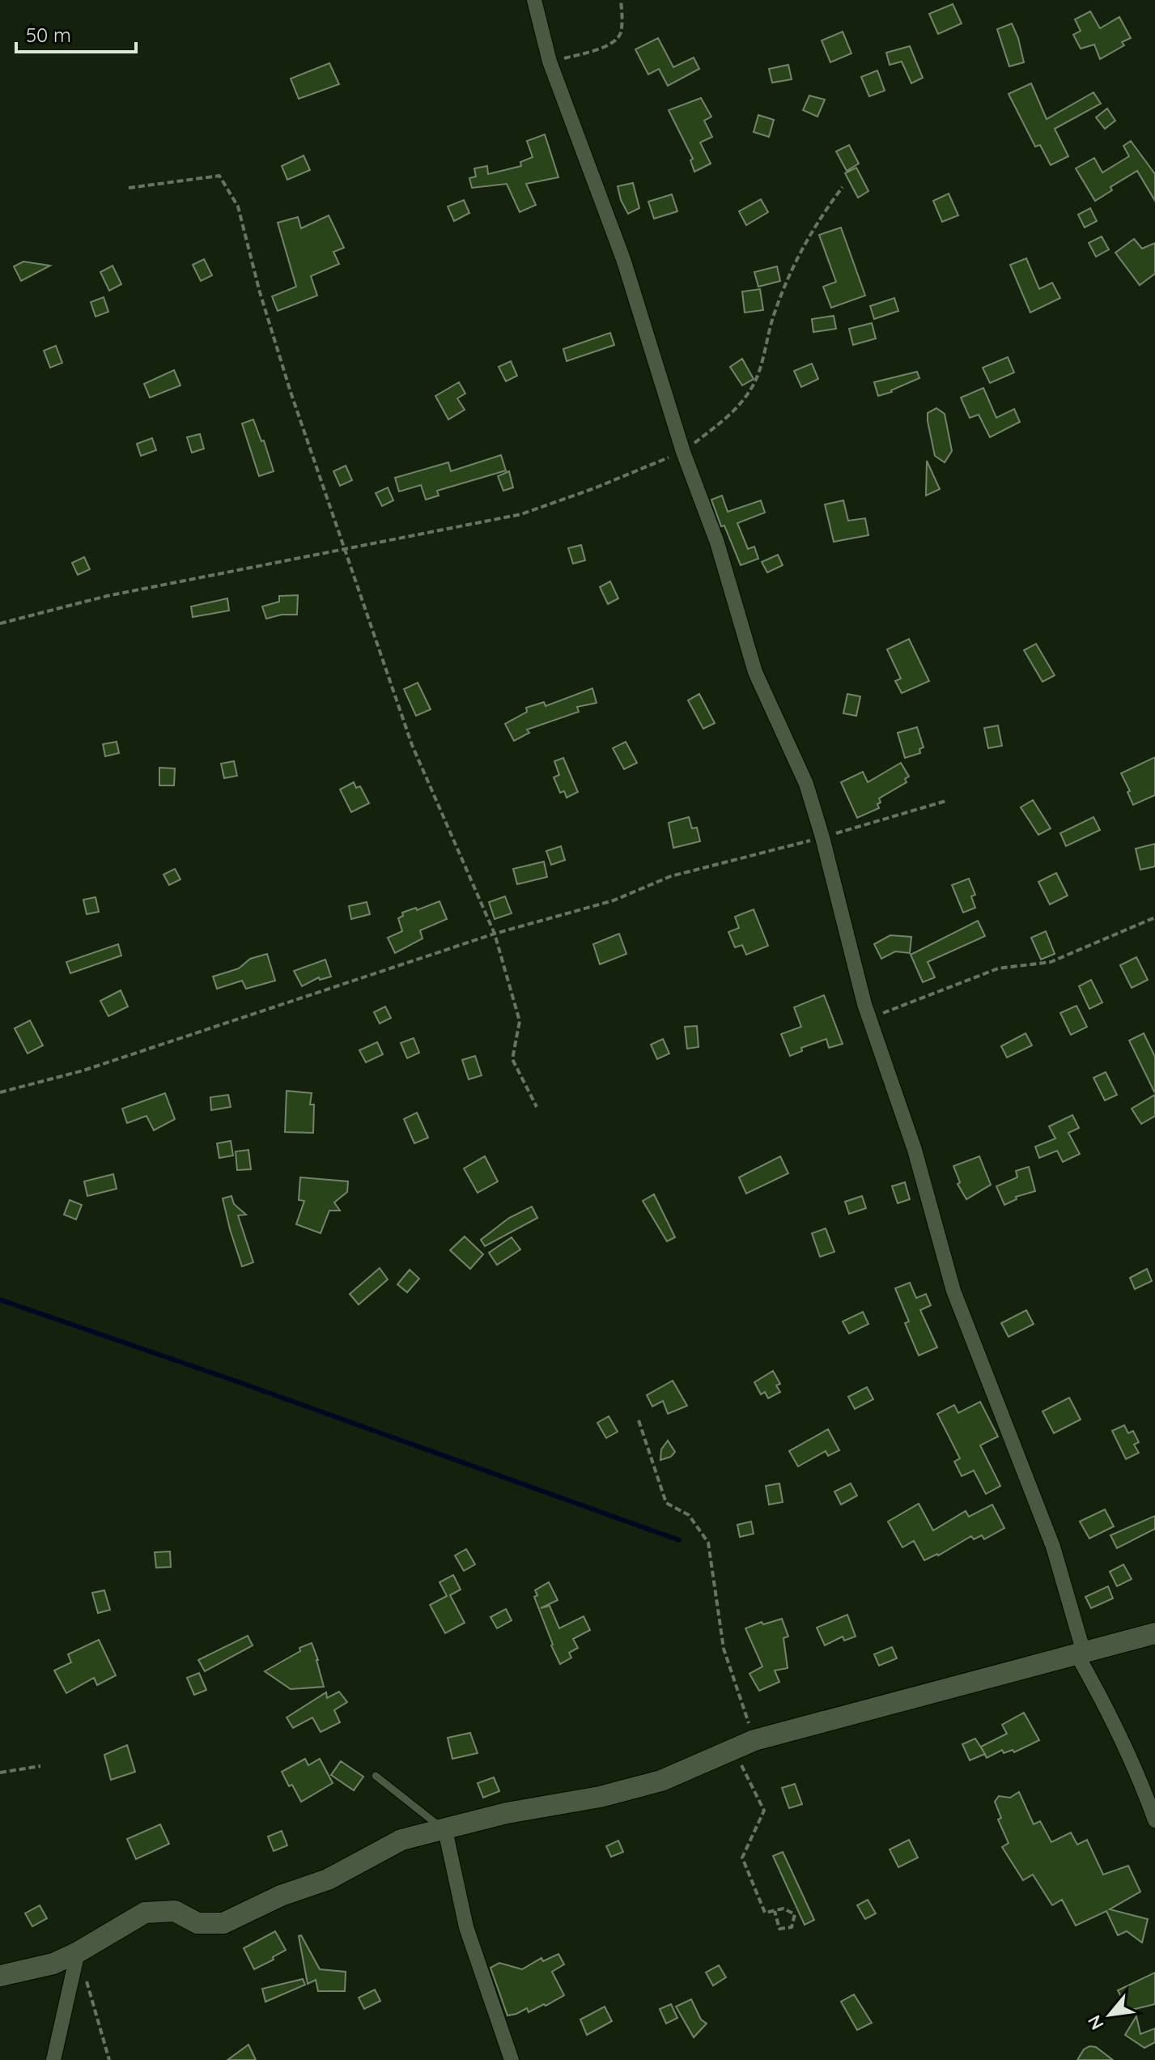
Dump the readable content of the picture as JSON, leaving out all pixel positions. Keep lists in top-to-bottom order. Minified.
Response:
{"scale_bar":"50 m","north":"bottom left"}
